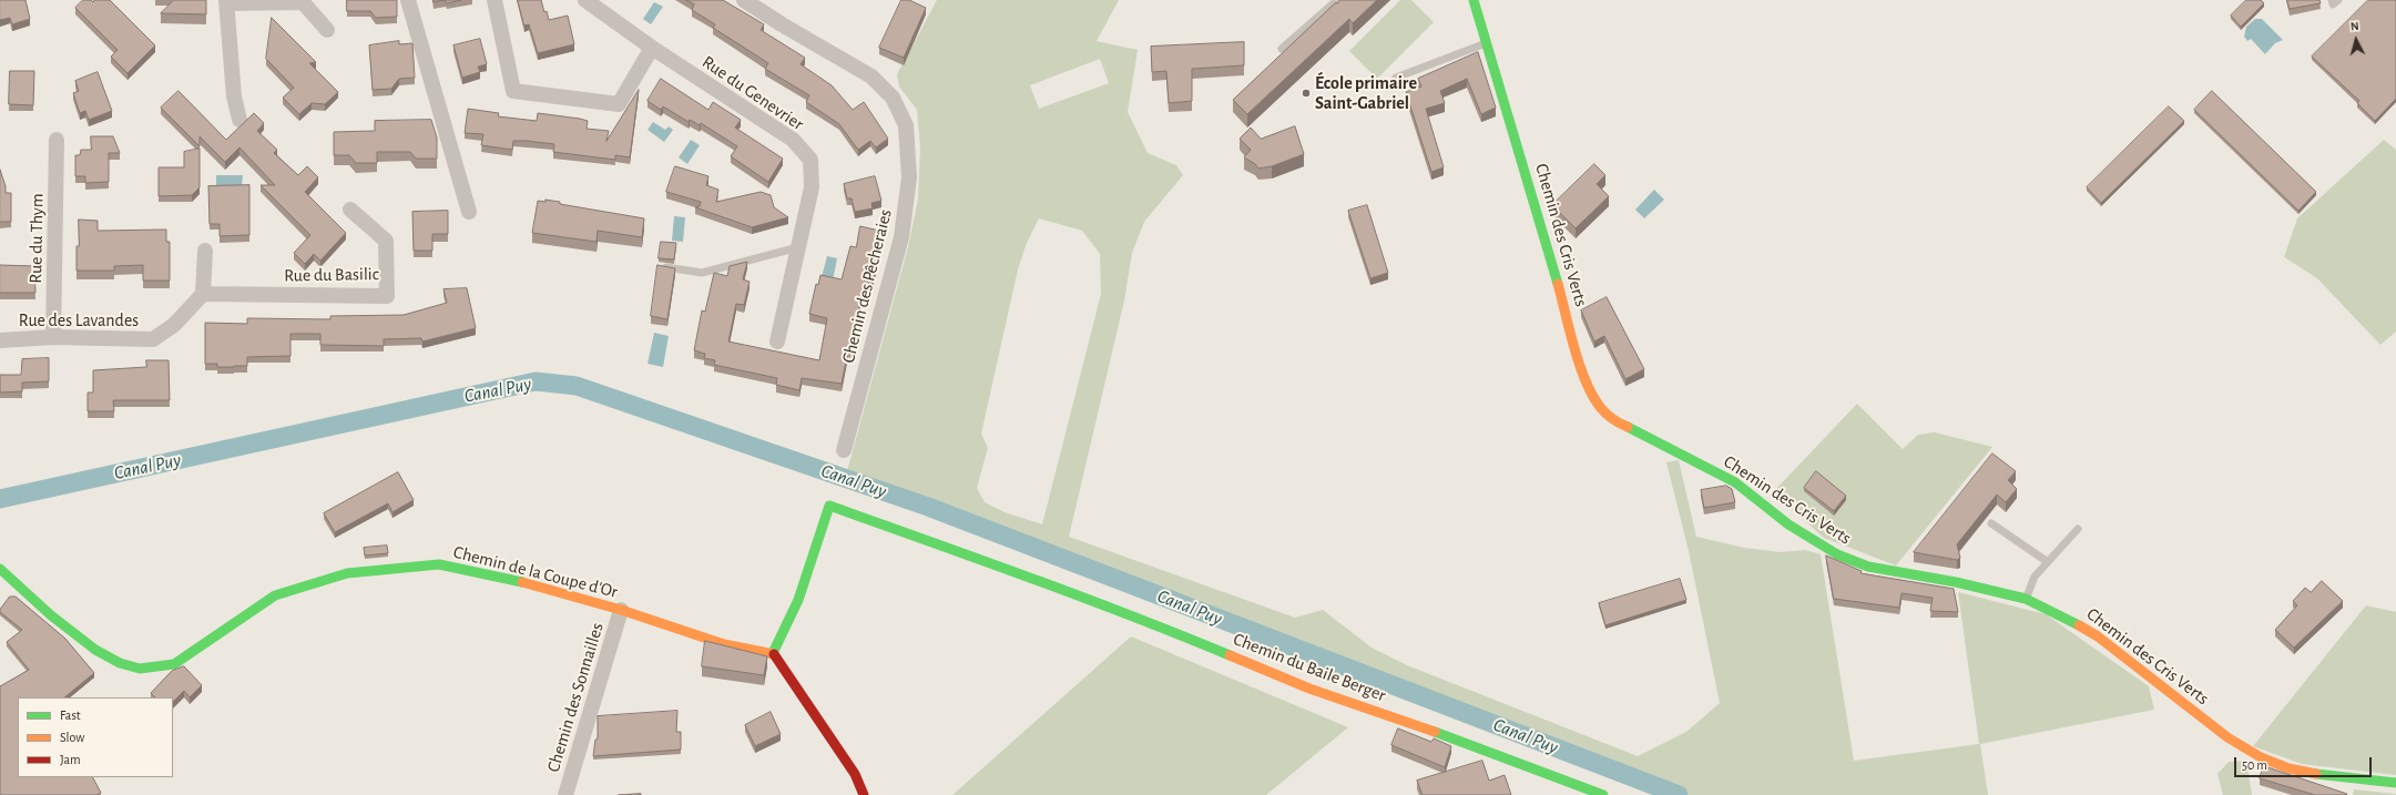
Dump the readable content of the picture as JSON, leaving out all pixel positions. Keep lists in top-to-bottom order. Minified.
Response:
{"streets":{"street":["Rue du Genevrier","Chemin des Cris Verts","Rue du Thym","Rue du Basilic","Chemin des Pêcheraies","Rue des Lavandes","Chemin de la Coupe d'Or","Chemin du Baile Berger","Chemin des Sonnailles"]},"crossings":[["Rue du Thym","Rue des Lavandes"],["Rue du Basilic","Rue des Lavandes"],["Chemin de la Coupe d'Or","Chemin du Baile Berger"],["Chemin de la Coupe d'Or","Chemin des Sonnailles"]],"water":["Canal Puy"],"places":["École primaire Saint-Gabriel"],"legend":["Fast","Slow","Jam"],"scale_bar":"50 m","north":"top"}
